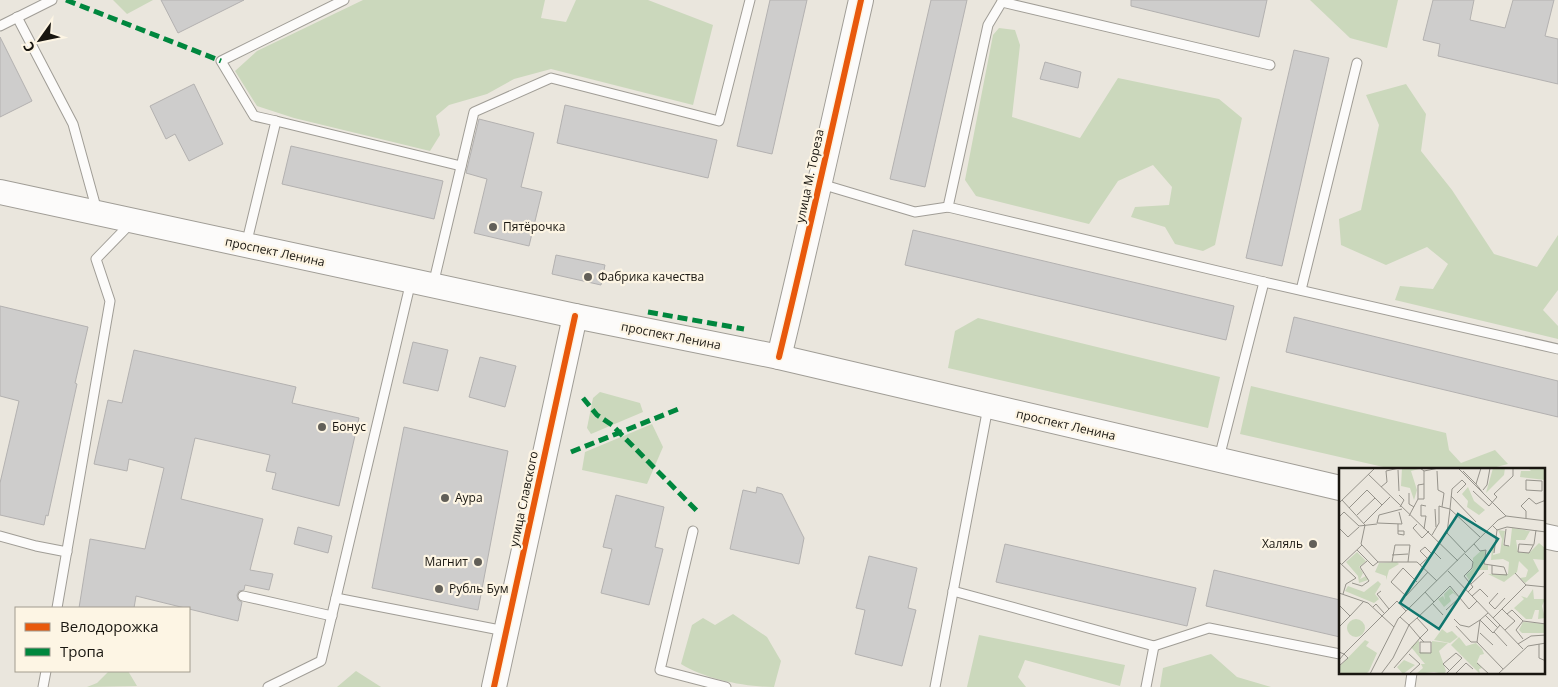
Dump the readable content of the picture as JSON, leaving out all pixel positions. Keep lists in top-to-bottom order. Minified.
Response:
{"streets":{"main road":["улица М. Тореза","проспект Ленина","улица Славского"]},"crossings":[["улица М. Тореза","проспект Ленина"],["проспект Ленина","улица Славского"]],"places":["Пятёрочка","Фабрика качества","Бонус","Аура","Халяль","Магнит","Рубль Бум"],"legend":["Велодорожка","Тропа"],"north":"bottom left"}
